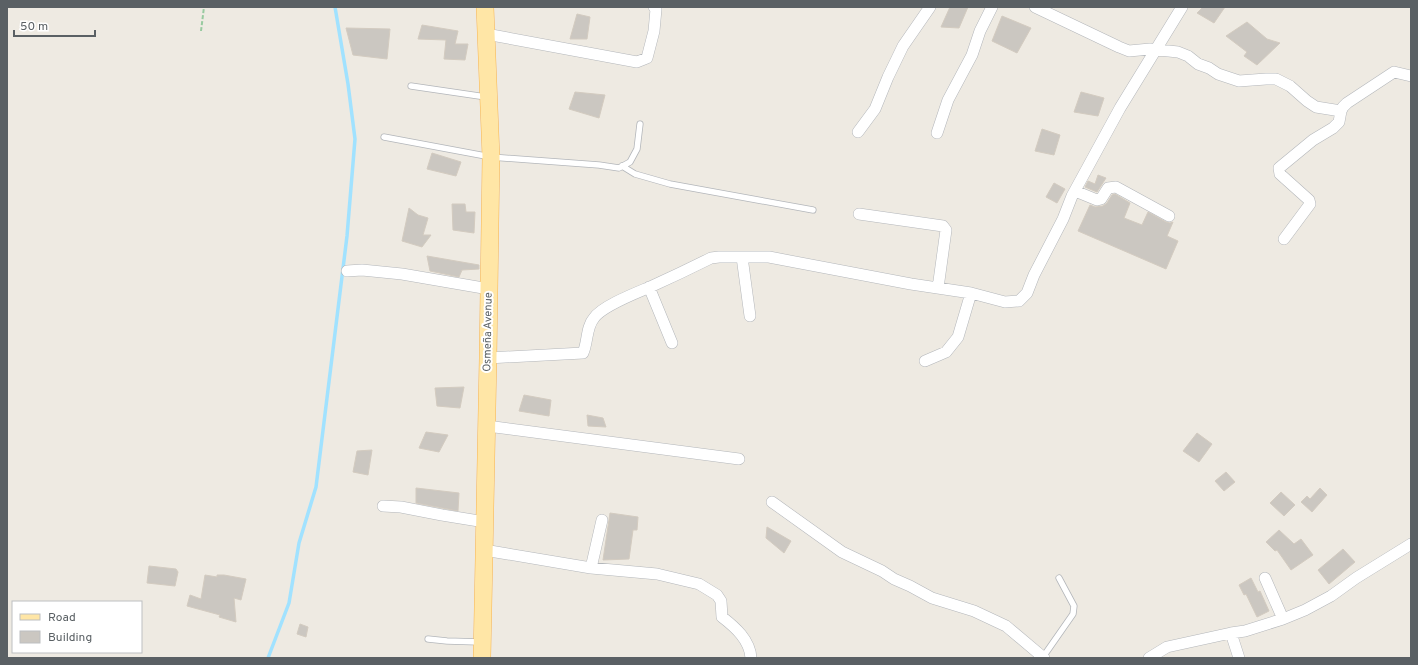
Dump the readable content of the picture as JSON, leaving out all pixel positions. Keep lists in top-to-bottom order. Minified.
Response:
{"streets":{"main road":["Osmeña Avenue"]},"legend":["Road","Building"],"scale_bar":"50 m"}
